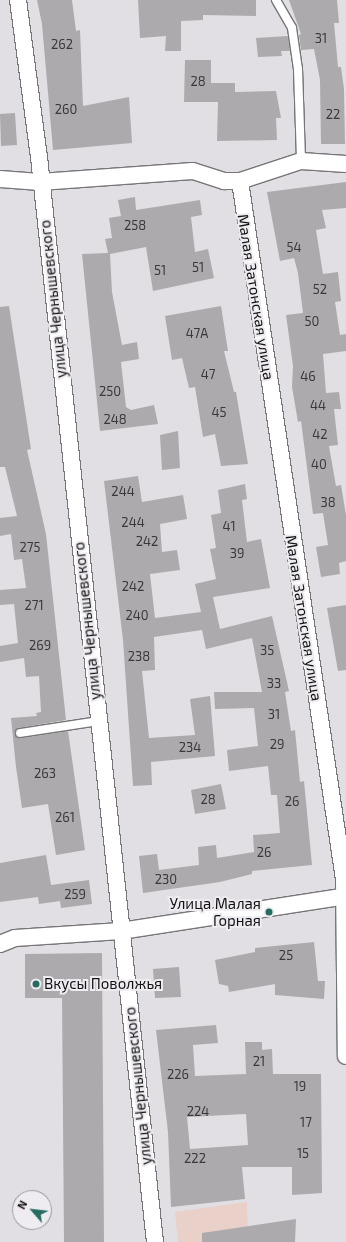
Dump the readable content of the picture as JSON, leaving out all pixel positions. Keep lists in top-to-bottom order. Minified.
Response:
{"streets":{"street":["Малая Затонская улица","улица Чернышевского"]},"places":["Улица Малая Горная","Вкусы Поволжья"],"house_numbers":["31","262","28","260","22","258","54","51","51","52","50","47А","47","46","250","44","45","248","42","40","244","38","244","41","242","275","39","242","271","240","269","35","238","33","31","29","234","263","28","26","261","26","230","259","25","21","226","19","224","17","15","222"],"north":"top left"}
